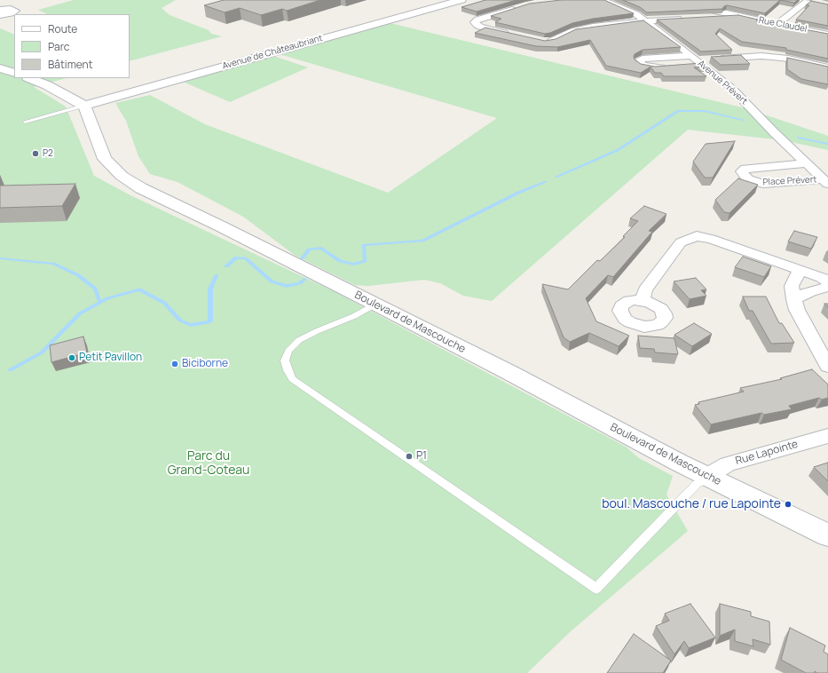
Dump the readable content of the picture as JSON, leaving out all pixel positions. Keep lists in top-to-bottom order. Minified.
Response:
{"streets":{"street":["Rue Claudel","Avenue de Châteaubriant","Avenue Prévert","Place Prévert","Boulevard de Mascouche","Rue Lapointe"]},"crossings":[["Avenue de Châteaubriant","Boulevard de Mascouche"],["Avenue Prévert","Place Prévert"],["Boulevard de Mascouche","Rue Lapointe"]],"parks":["Parc du Grand-Coteau"],"places":["P2","Petit Pavillon","Biciborne","P1","boul. Mascouche / rue Lapointe"],"legend":["Route","Parc","Bâtiment"]}
